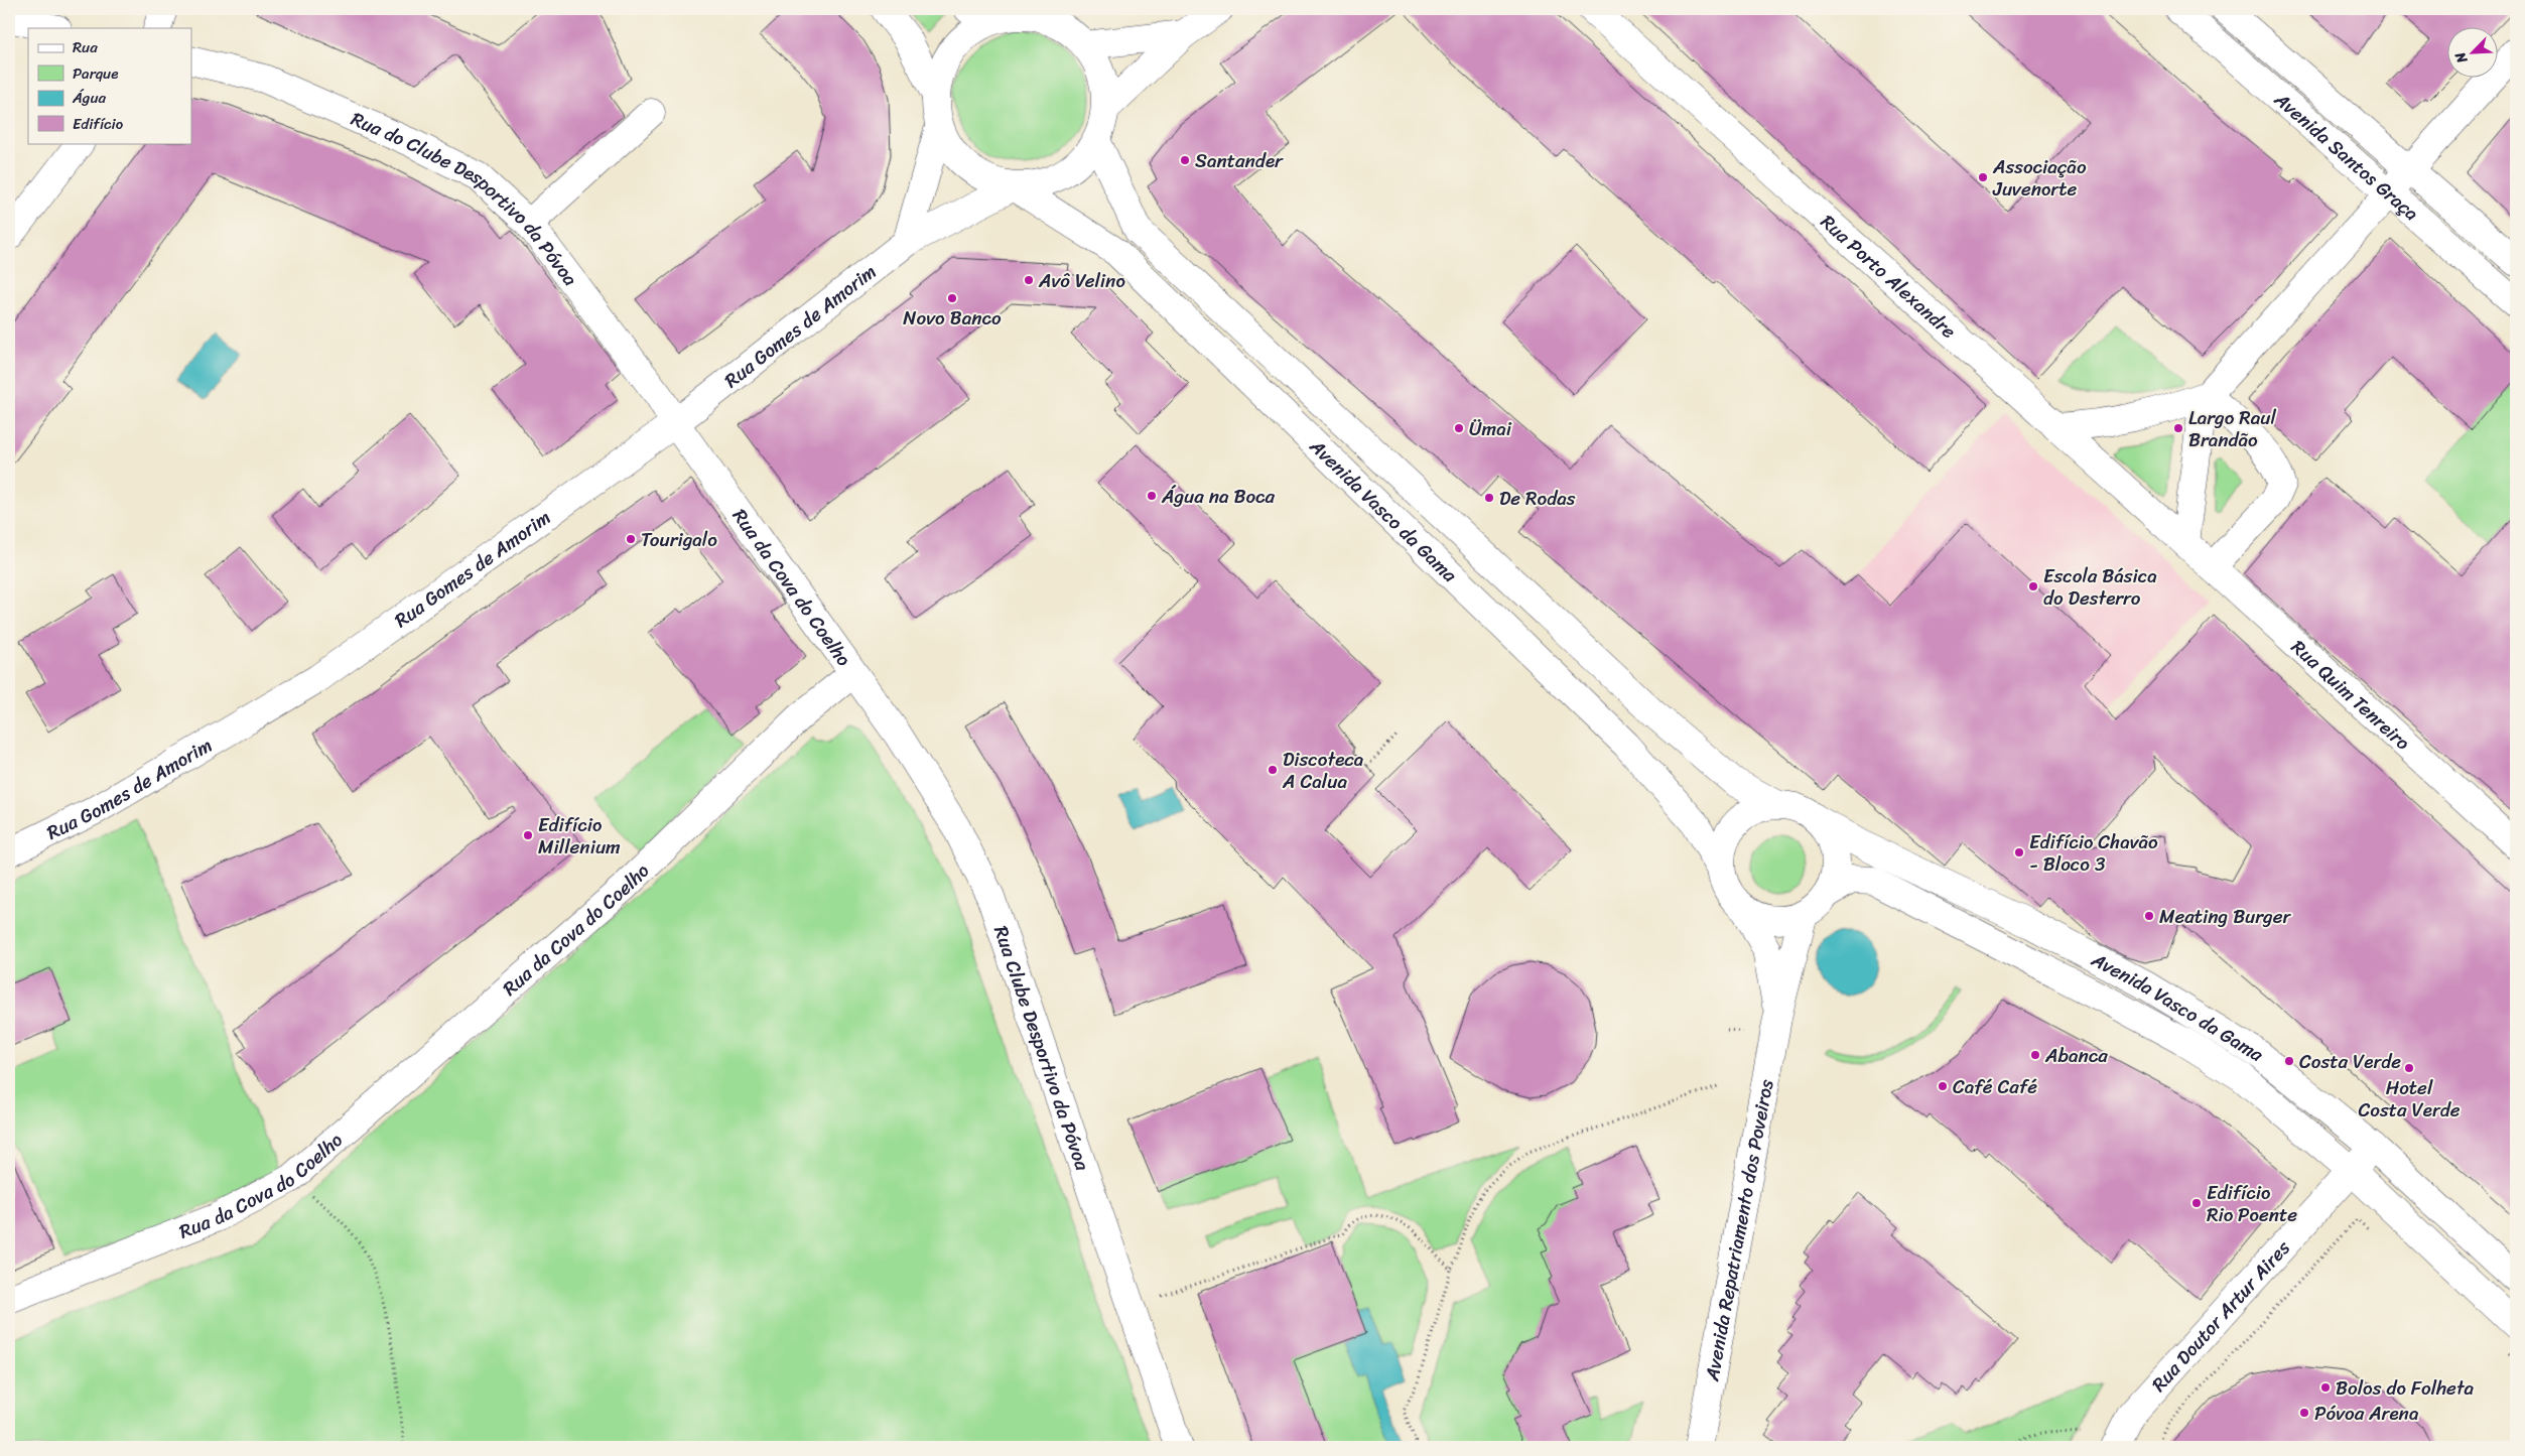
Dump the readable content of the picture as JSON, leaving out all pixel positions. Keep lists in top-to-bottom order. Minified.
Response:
{"streets":{"street":["Avenida Santos Graça","Rua do Clube Desportivo da Póvoa","Rua Porto Alexandre","Rua Gomes de Amorim","Avenida Vasco da Gama","Rua da Cova do Coelho","Rua Quim Tenreiro","Rua Clube Desportivo da Póvoa","Avenida Repatriamento dos Poveiros","Rua Doutor Artur Aires"]},"crossings":[["Rua do Clube Desportivo da Póvoa","Rua Gomes de Amorim"],["Rua do Clube Desportivo da Póvoa","Rua da Cova do Coelho"],["Rua Porto Alexandre","Rua Quim Tenreiro"],["Rua Gomes de Amorim","Avenida Vasco da Gama"],["Rua Gomes de Amorim","Rua da Cova do Coelho"],["Avenida Vasco da Gama","Avenida Repatriamento dos Poveiros"],["Avenida Vasco da Gama","Rua Doutor Artur Aires"],["Rua da Cova do Coelho","Rua Clube Desportivo da Póvoa"]],"places":["Santander","Associação Juvenorte","Avô Velino","Novo Banco","Ümai","Largo Raul Brandão","Água na Boca","De Rodas","Tourigalo","Escola Básica do Desterro","Discoteca A Calua","Edifício Millenium","Edifício Chavão - Bloco 3","Meating Burger","Abanca","Costa Verde","Hotel Costa Verde","Café Café","Edifício Rio Poente","Bolos do Folheta","Póvoa Arena"],"legend":["Rua","Parque","Água","Edifício"],"north":"bottom left"}
